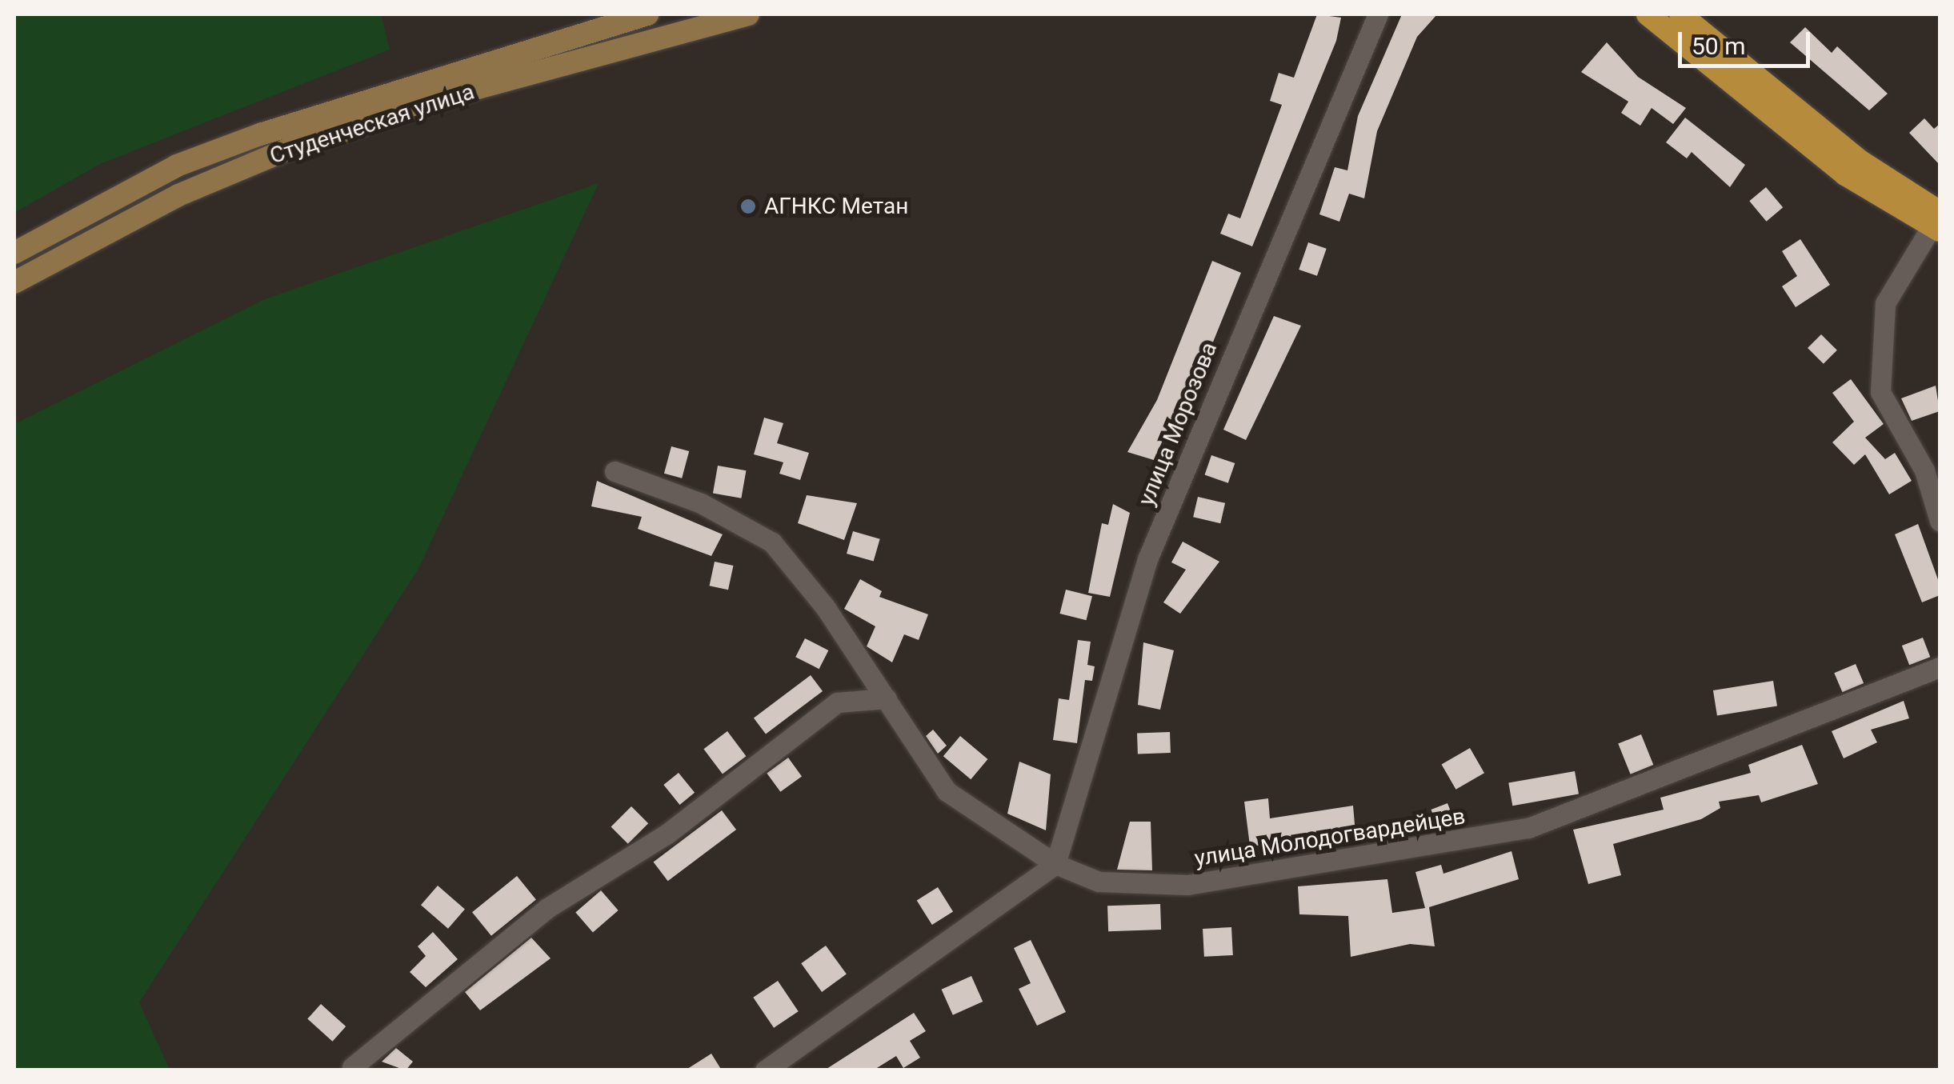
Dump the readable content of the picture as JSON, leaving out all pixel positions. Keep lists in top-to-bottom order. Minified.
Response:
{"streets":{"main road":["Студенческая улица"],"street":["улица Морозова","улица Молодогвардейцев"]},"crossings":[["улица Морозова","улица Молодогвардейцев"]],"places":["АГНКС Метан"],"scale_bar":"50 m"}
